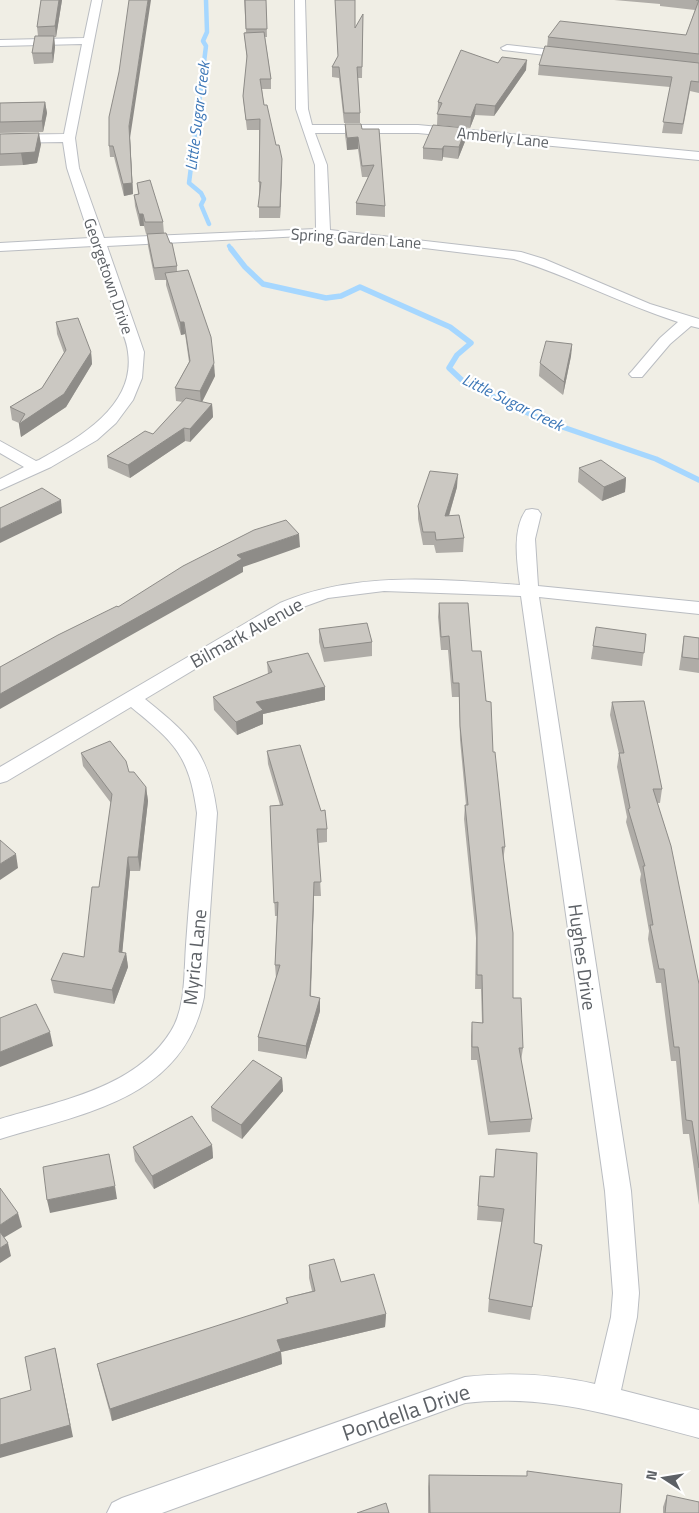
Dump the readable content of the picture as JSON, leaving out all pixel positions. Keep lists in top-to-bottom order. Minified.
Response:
{"streets":{"street":["Amberly Lane","Spring Garden Lane","Georgetown Drive","Bilmark Avenue","Myrica Lane","Hughes Drive","Pondella Drive"]},"crossings":[["Spring Garden Lane","Georgetown Drive"],["Bilmark Avenue","Myrica Lane"],["Bilmark Avenue","Hughes Drive"],["Hughes Drive","Pondella Drive"]],"water":["Little Sugar Creek"],"north":"left"}
